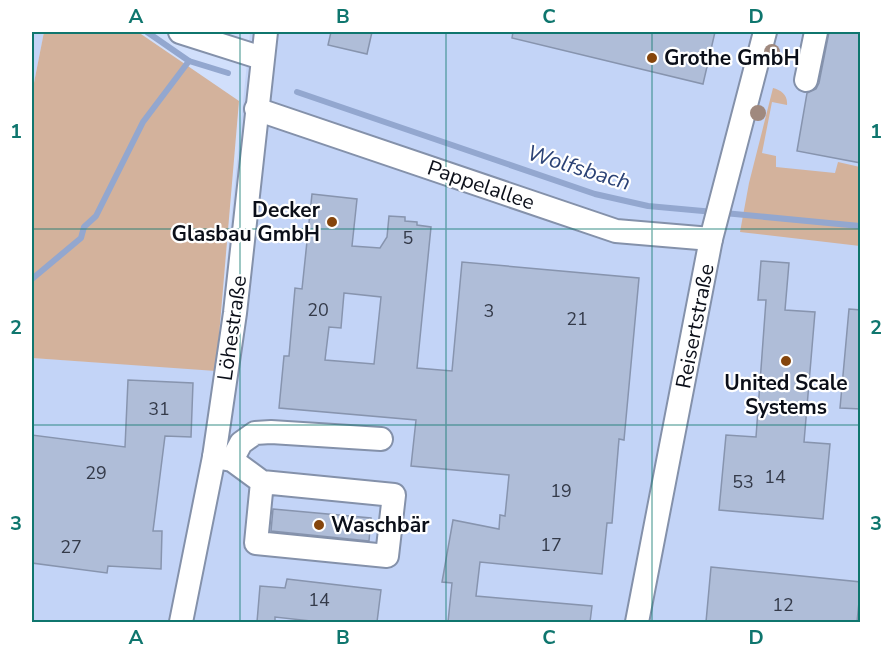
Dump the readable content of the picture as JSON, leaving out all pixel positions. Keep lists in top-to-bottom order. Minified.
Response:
{"streets":{"street":["Pappelallee","Reisertstraße","Löhestraße"]},"crossings":[["Pappelallee","Reisertstraße"],["Pappelallee","Löhestraße"]],"water":["Wolfsbach"],"places":["Grothe GmbH","Decker Glasbau GmbH","United Scale Systems","Waschbär"],"house_numbers":["5","20","3","21","31","29","14","53","19","17","27","14","12"],"grid":{"columns":["A","B","C","D"],"rows":["1","2","3"]}}
